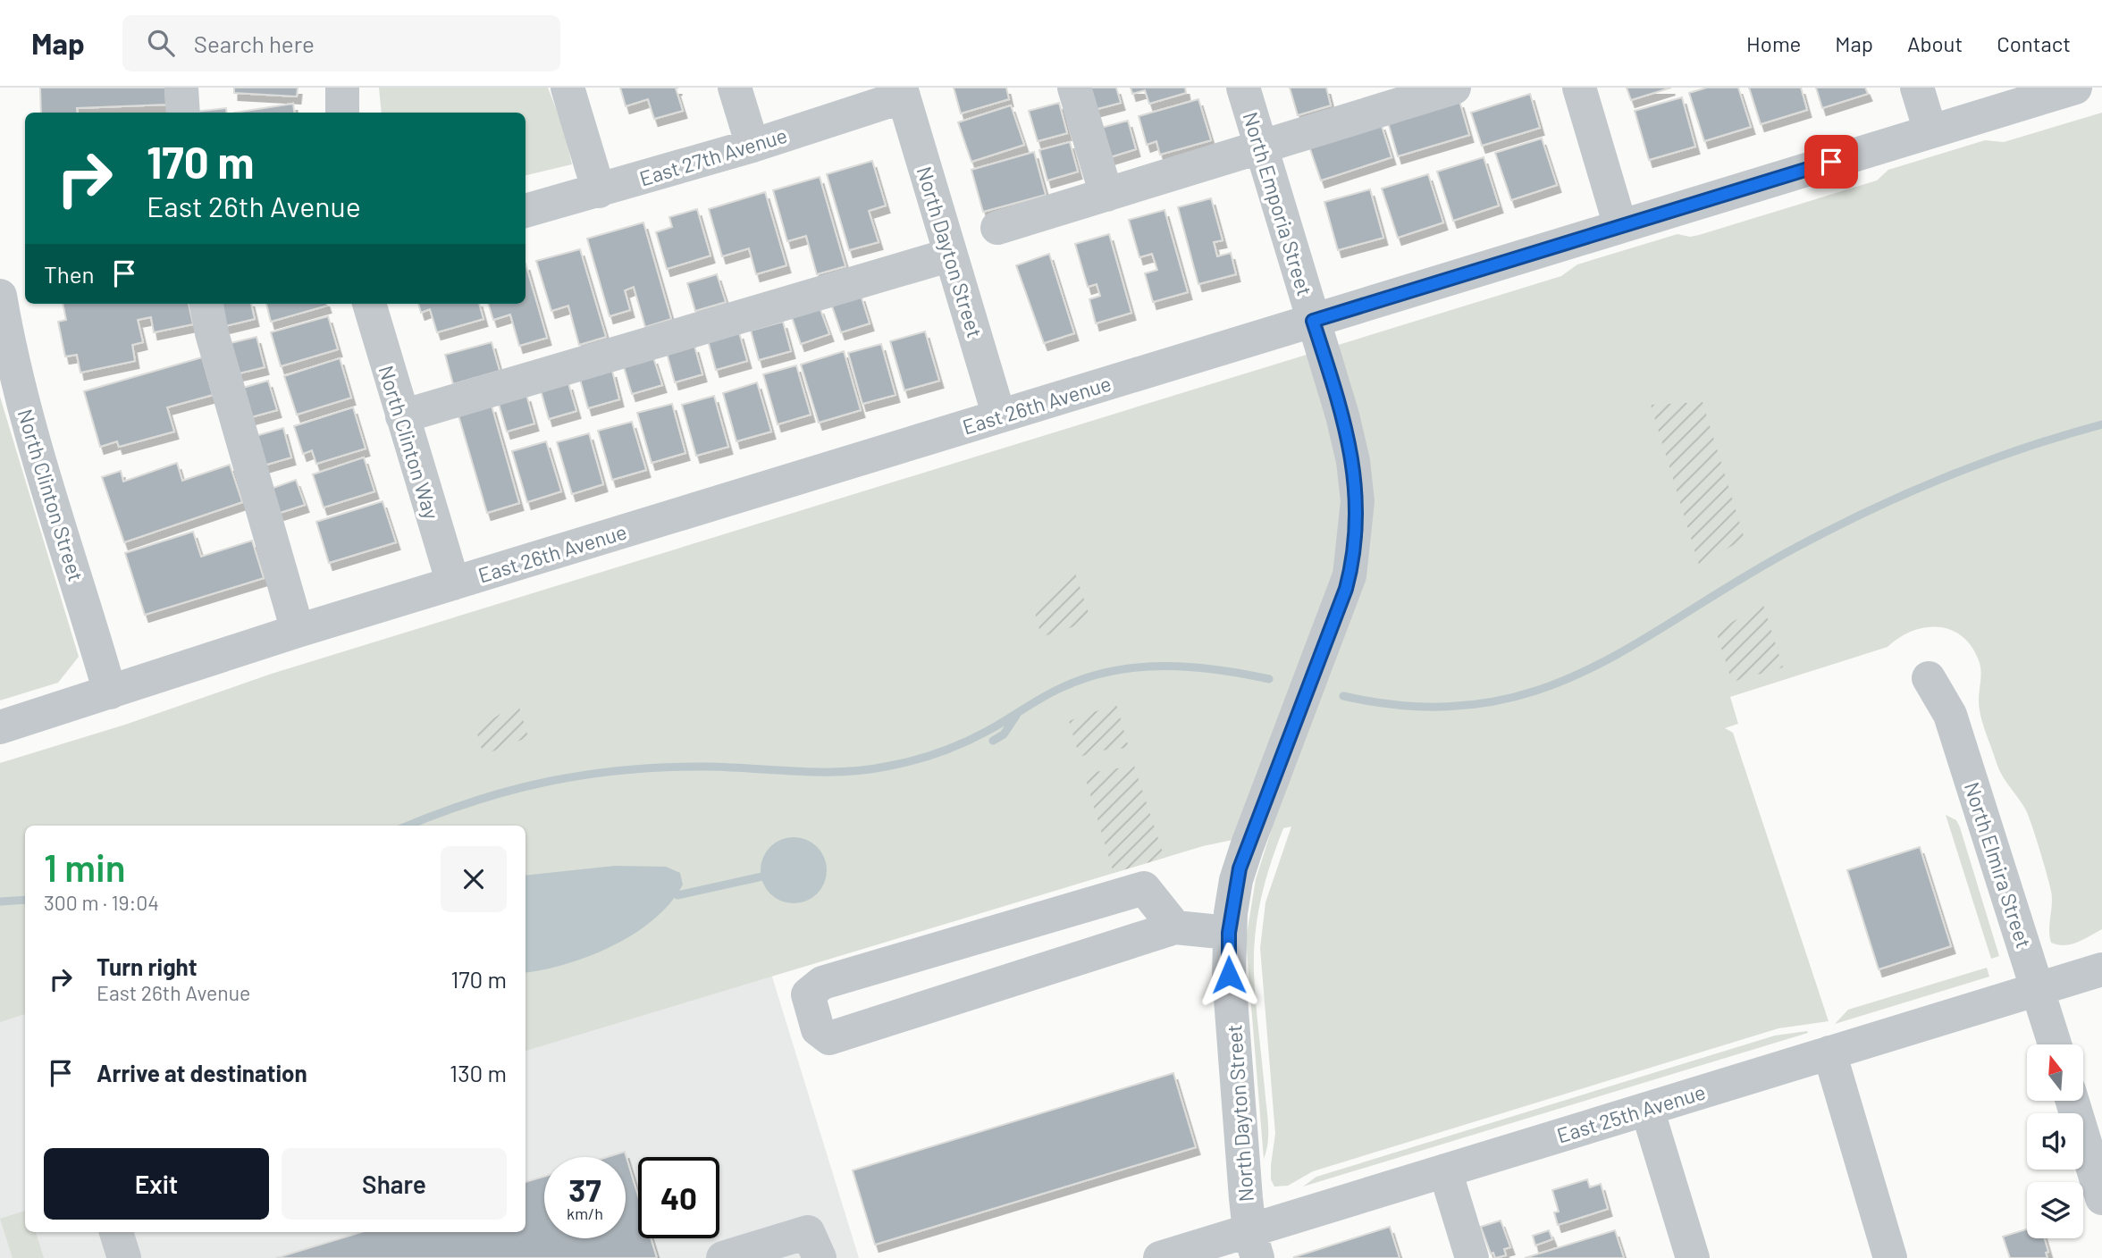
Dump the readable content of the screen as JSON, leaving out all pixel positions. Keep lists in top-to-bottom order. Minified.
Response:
{"streets":{"street":["East 27th Avenue","North Emporia Street","North Dayton Street","East 26th Avenue","North Clinton Way","North Clinton Street","North Elmira Street","East 25th Avenue"]},"crossings":[["East 27th Avenue","North Dayton Street"],["North Emporia Street","North Dayton Street"],["North Emporia Street","East 26th Avenue"],["North Dayton Street","East 26th Avenue"],["North Dayton Street","East 25th Avenue"],["East 26th Avenue","North Clinton Way"],["East 26th Avenue","North Clinton Street"],["North Elmira Street","East 25th Avenue"]],"north":"top","page":{"header":"Map","search":"Search here","nav":["Home","Map","About","Contact"],"turn":["170 m","East 26th Avenue"],"then":"Then","heading":["1 min","300 m · 19:04"],"list":[{"name":"Turn right","note":"East 26th Avenue","value":"170 m"},{"name":"Arrive at destination","value":"130 m"}],"buttons":["Exit","Share"],"speed":"37 km/h","limit":"40"}}
